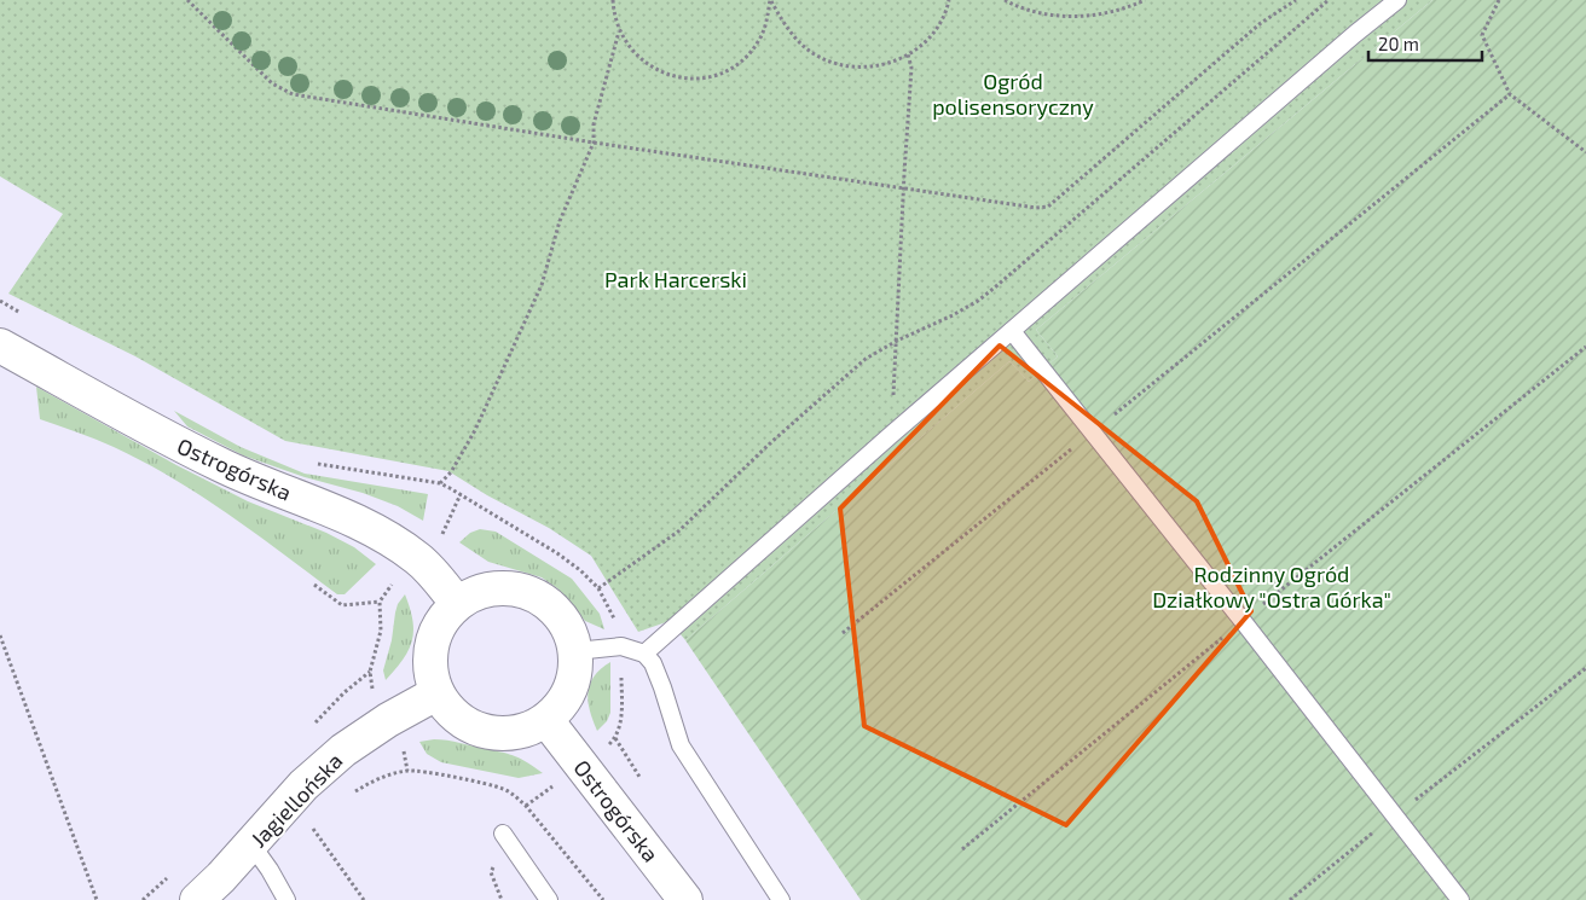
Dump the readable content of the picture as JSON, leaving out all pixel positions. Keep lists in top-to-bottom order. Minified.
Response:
{"streets":{"street":["Ostrogórska","Jagiellońska"]},"crossings":[["Ostrogórska","Jagiellońska"]],"parks":["Ogród polisensoryczny","Park Harcerski","Rodzinny Ogród Działkowy \"Ostra Górka\""],"scale_bar":"20 m"}
